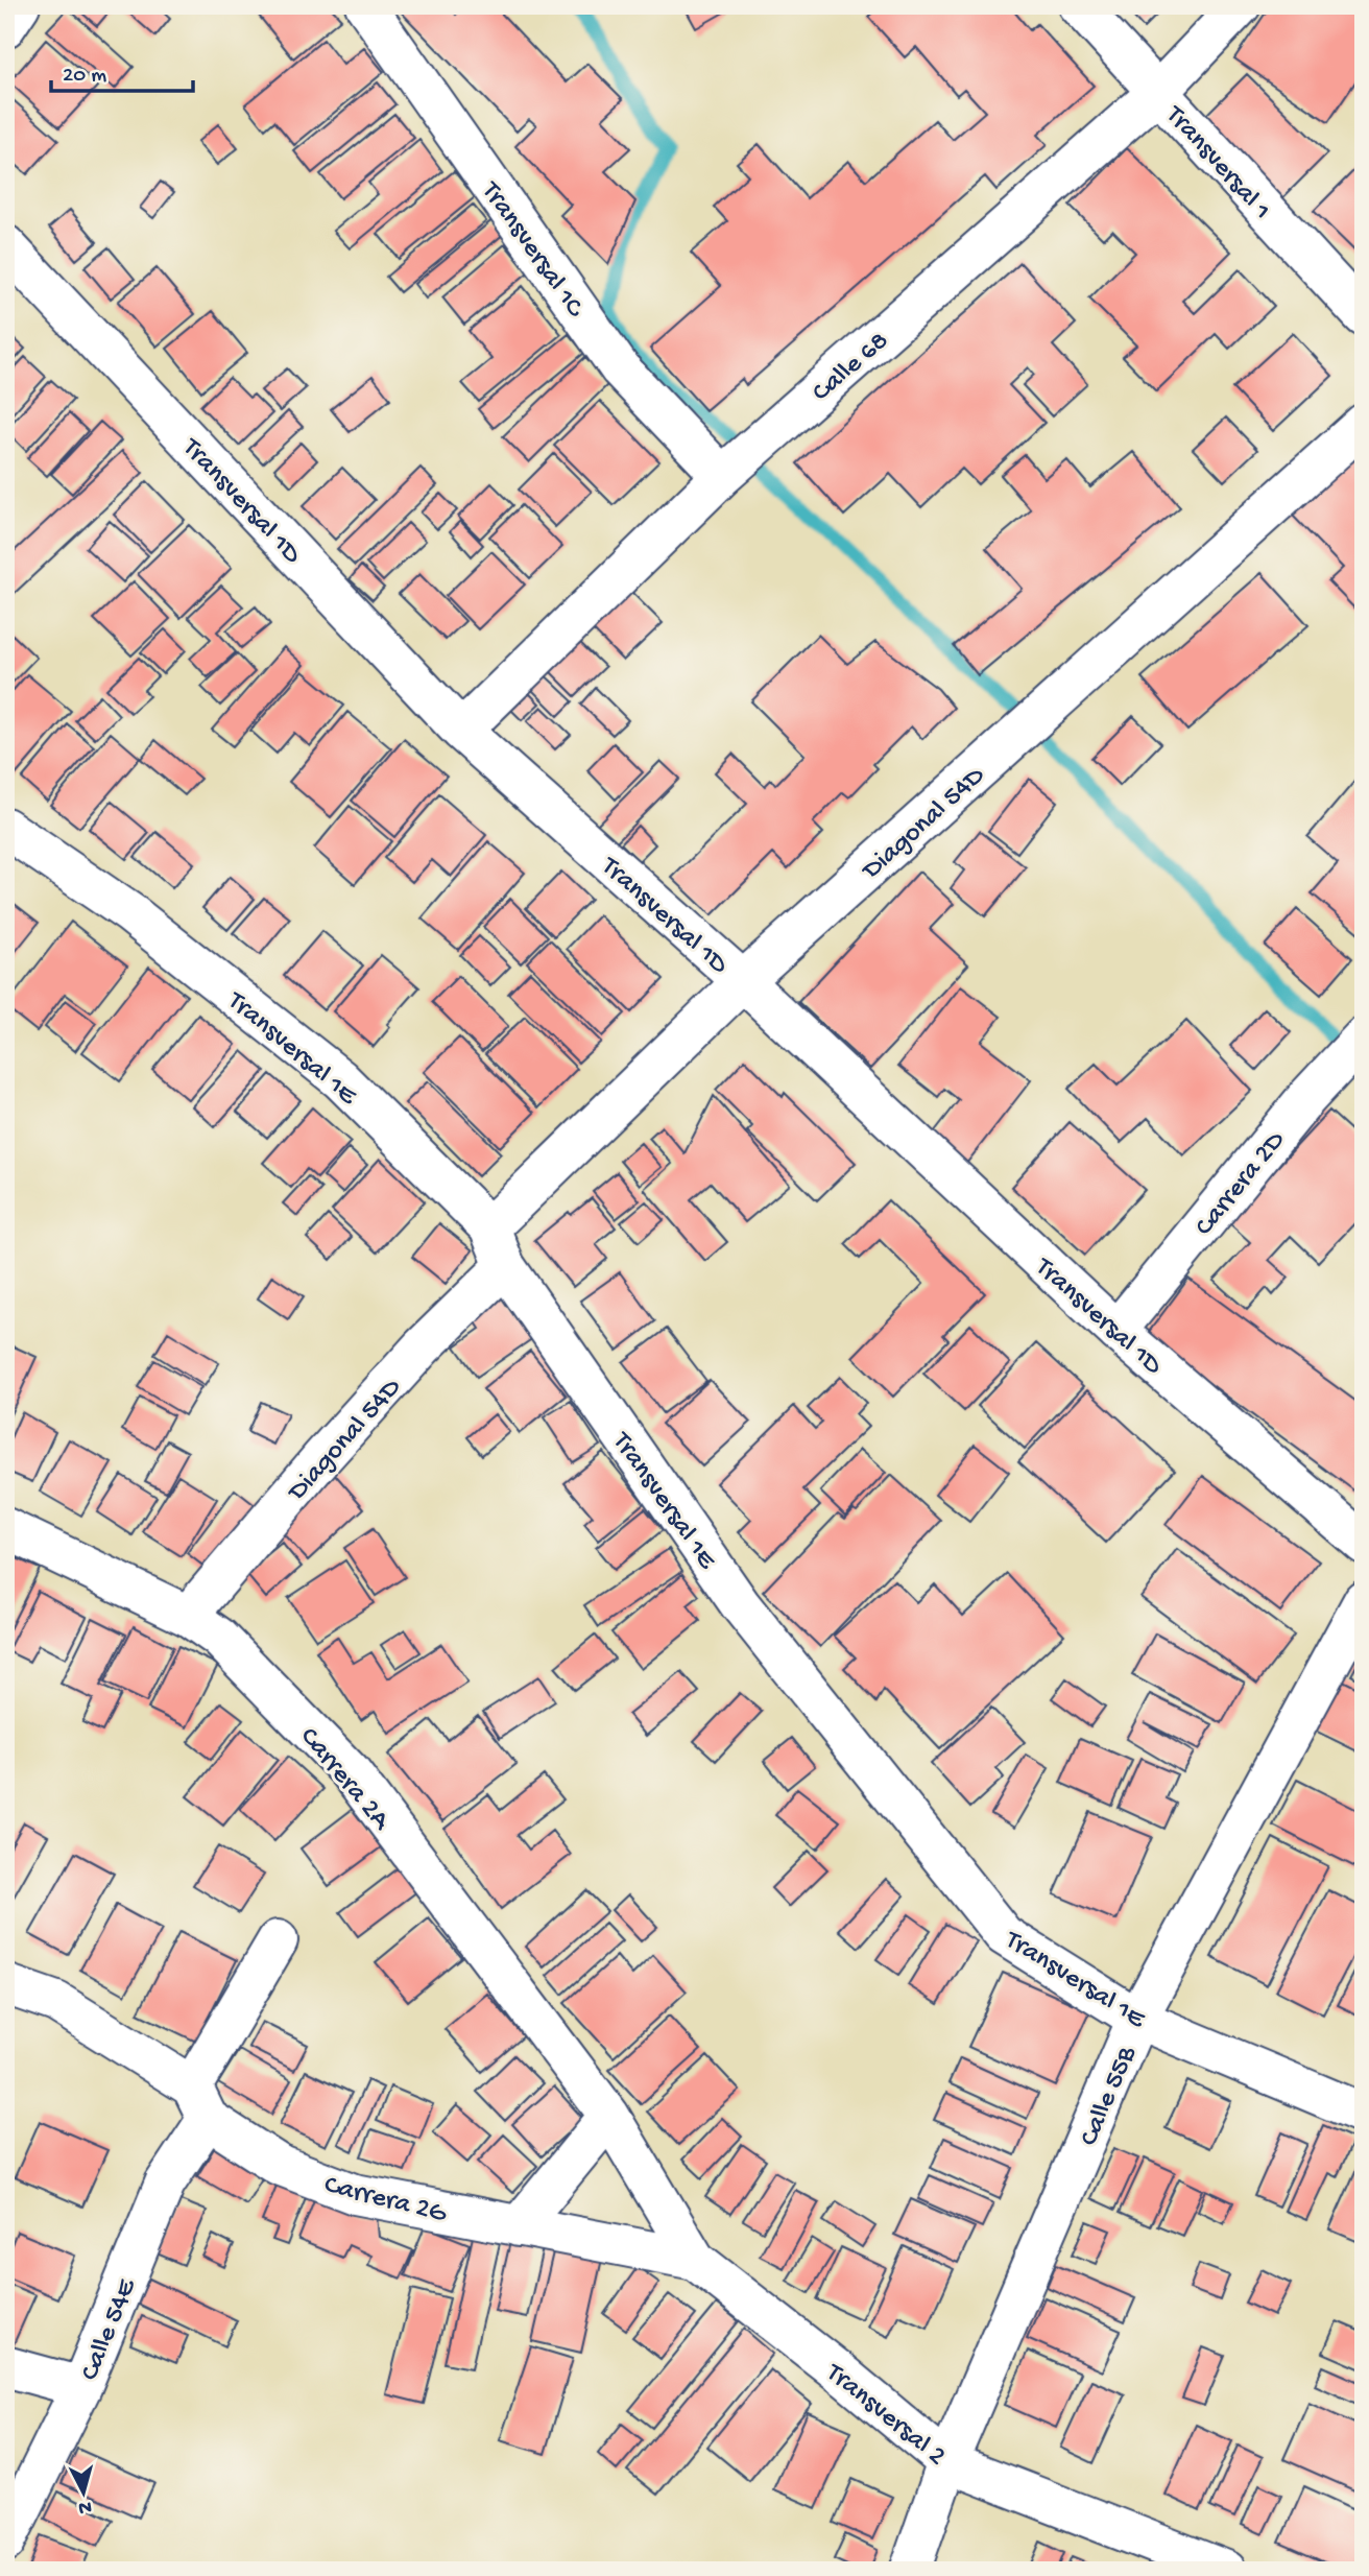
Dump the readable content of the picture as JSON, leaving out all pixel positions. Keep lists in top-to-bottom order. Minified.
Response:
{"streets":{"street":["Transversal 1","Transversal 1C","Calle 68","Transversal 1D","Diagonal 54D","Transversal 1E","Carrera 2D","Carrera 2A","Calle 55B","Carrera 2G","Calle 54E","Transversal 2"]},"crossings":[["Transversal 1","Calle 68"],["Transversal 1C","Calle 68"],["Calle 68","Transversal 1D"],["Transversal 1D","Diagonal 54D"],["Transversal 1D","Carrera 2D"],["Diagonal 54D","Transversal 1E"],["Diagonal 54D","Carrera 2A"],["Transversal 1E","Calle 55B"],["Carrera 2A","Carrera 2G"],["Carrera 2A","Transversal 2"],["Calle 55B","Transversal 2"],["Carrera 2G","Calle 54E"],["Carrera 2G","Transversal 2"]],"scale_bar":"20 m","north":"bottom"}
